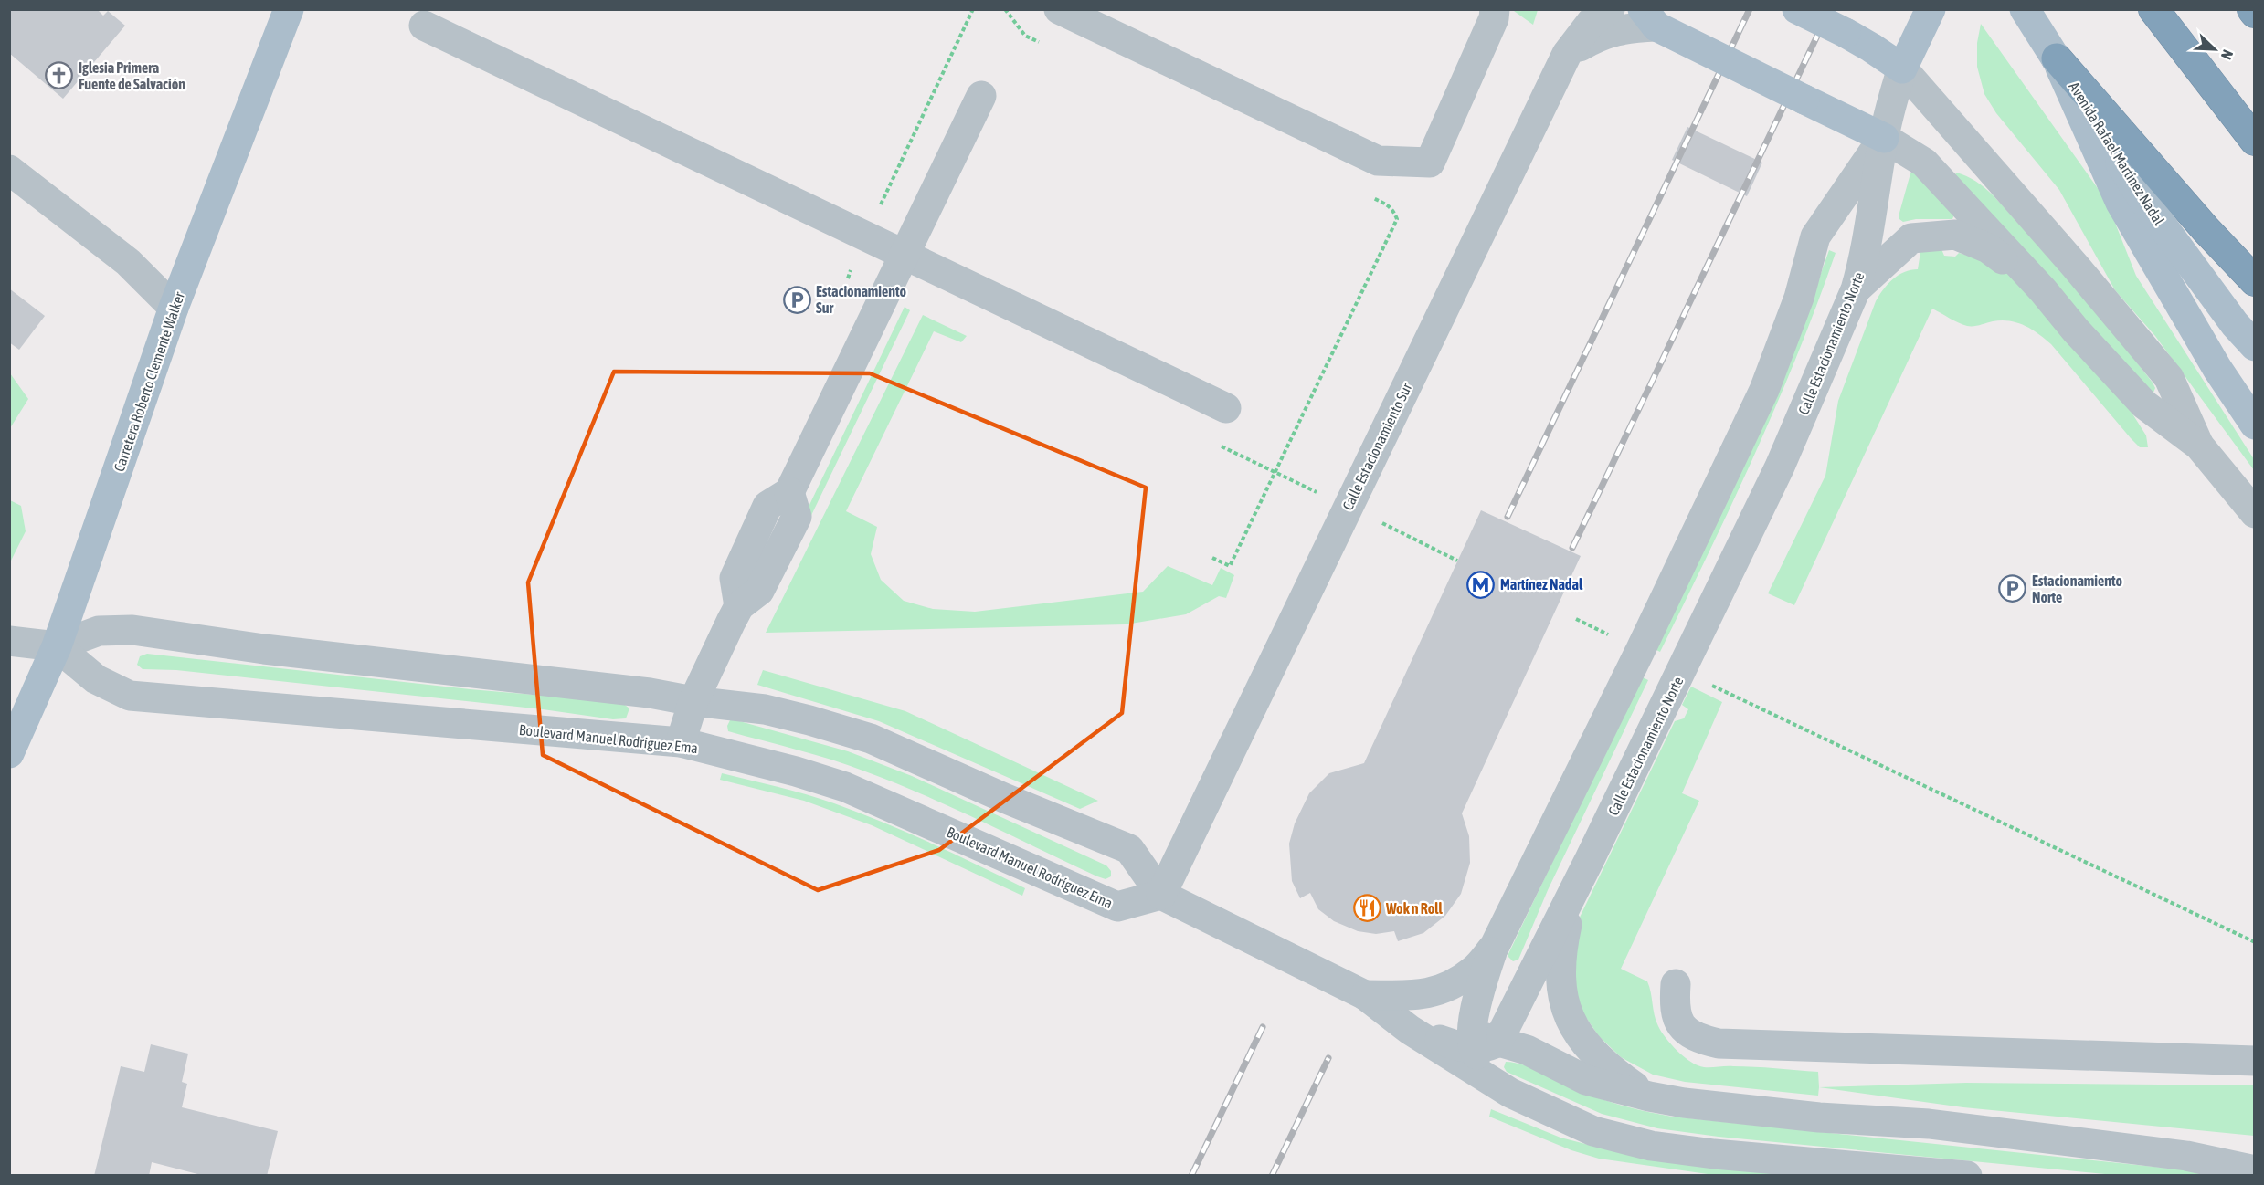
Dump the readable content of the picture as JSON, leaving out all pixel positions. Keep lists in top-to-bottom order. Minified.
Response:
{"streets":{"main road":["Avenida Rafael Martínez Nadal","Carretera Roberto Clemente Walker"],"street":["Calle Estacionamiento Norte","Calle Estacionamiento Sur","Boulevard Manuel Rodríguez Ema"]},"crossings":[["Carretera Roberto Clemente Walker","Boulevard Manuel Rodríguez Ema"],["Calle Estacionamiento Sur","Boulevard Manuel Rodríguez Ema"]],"places":{"church":["Iglesia Primera Fuente de Salvación"],"parking":["Estacionamiento Sur","Estacionamiento Norte"],"metro station":["Martínez Nadal"],"restaurant":["Wok n Roll"]},"north":"bottom right"}
